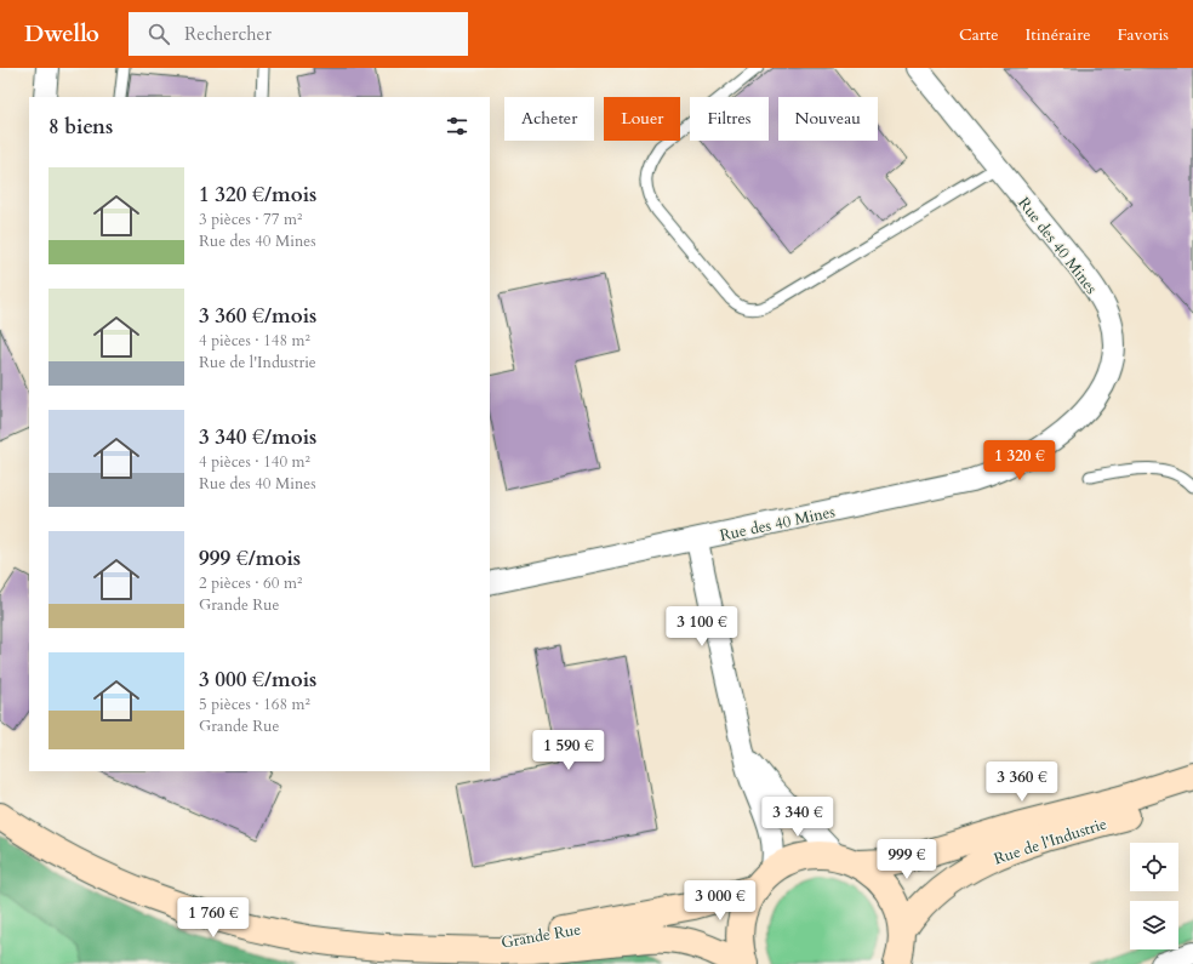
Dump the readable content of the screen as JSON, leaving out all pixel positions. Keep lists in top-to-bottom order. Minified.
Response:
{"streets":{"street":["Rue des 40 Mines","Rue de l'Industrie","Grande Rue"]},"crossings":[["Rue des 40 Mines","Rue de l'Industrie"],["Rue des 40 Mines","Grande Rue"],["Rue de l'Industrie","Grande Rue"]],"page":{"header":"Dwello","search":"Rechercher","nav":["Carte","Itinéraire","Favoris"],"chip":["Acheter","Louer","Filtres","Nouveau"],"heading":"8 biens","list":[{"name":"1 320 €/mois","note":"3 pièces · 77 m² · Rue des 40 Mines"},{"name":"3 360 €/mois","note":"4 pièces · 148 m² · Rue de l'Industrie"},{"name":"3 340 €/mois","note":"4 pièces · 140 m² · Rue des 40 Mines"},{"name":"999 €/mois","note":"2 pièces · 60 m² · Grande Rue"},{"name":"3 000 €/mois","note":"5 pièces · 168 m² · Grande Rue"}],"price":["1 320 €","3 100 €","1 590 €","3 360 €","3 340 €","999 €","3 000 €","1 760 €"]}}
